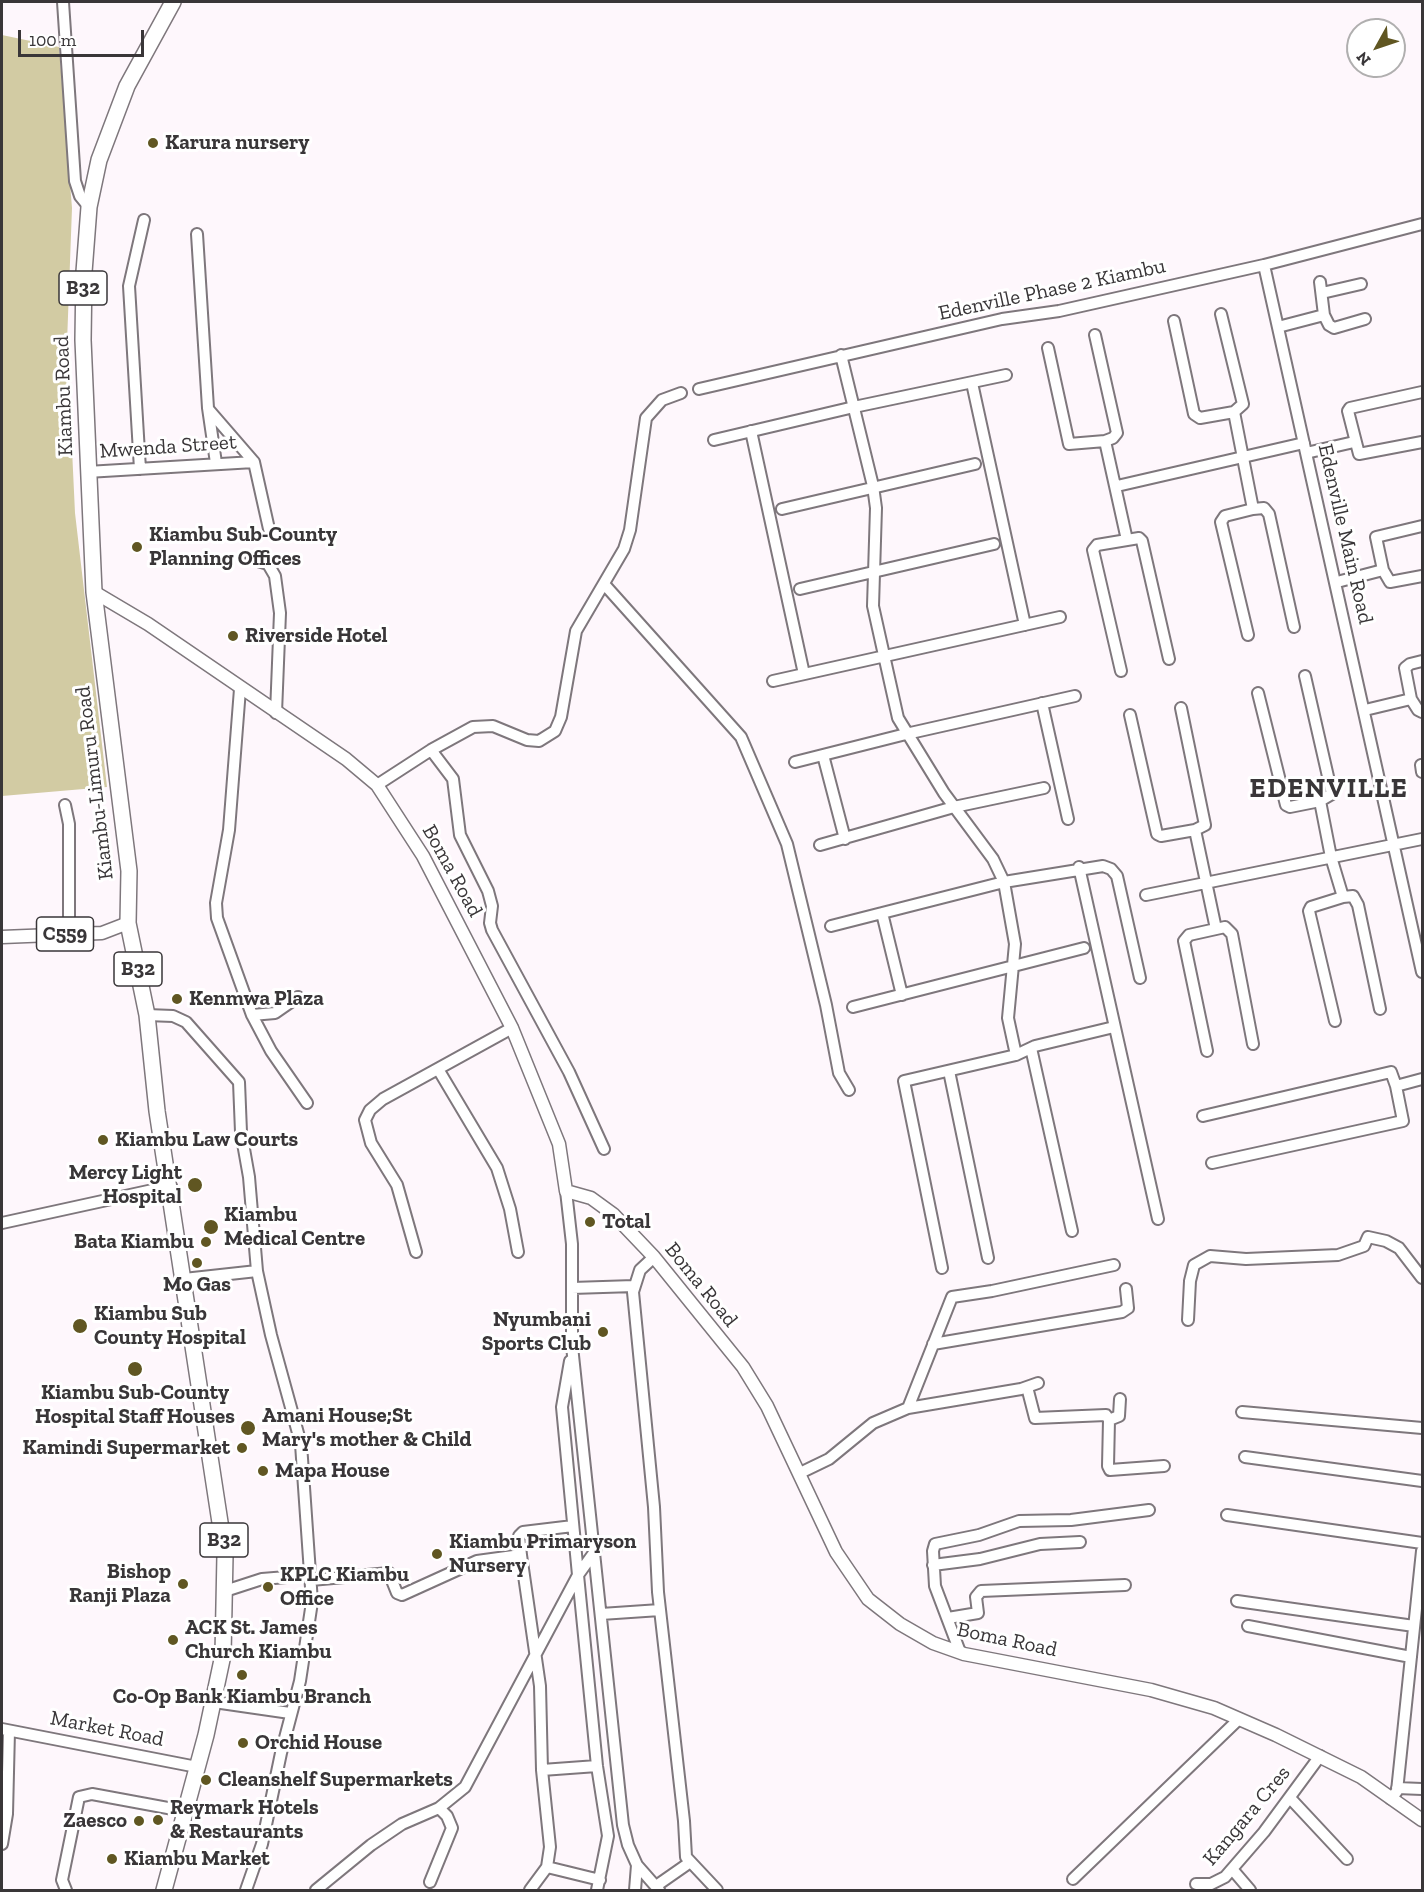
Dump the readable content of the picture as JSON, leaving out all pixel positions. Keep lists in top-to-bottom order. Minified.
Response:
{"streets":{"highway":["B32","Kiambu Road","Kiambu-Limuru Road"],"main road":["Boma Road","C559"],"street":["Edenville Phase 2 Kiambu","Mwenda Street","Edenville Main Road","Market Road","Kangara Cres"]},"crossings":[["Edenville Phase 2 Kiambu","Edenville Main Road"],["Kiambu Road","Mwenda Street"],["Kiambu Road","Kiambu-Limuru Road"],["Kiambu Road","Boma Road"],["Kiambu-Limuru Road","Boma Road"],["Kiambu-Limuru Road","C559"],["Kiambu-Limuru Road","Market Road"],["Boma Road","Kangara Cres"]],"districts":["EDENVILLE"],"places":["Karura nursery","Kiambu Sub-County Planning Offices","Riverside Hotel","Kenmwa Plaza","Kiambu Law Courts","Mercy Light Hospital","Total","Kiambu Medical Centre","Bata Kiambu","Mo Gas","Kiambu Sub County Hospital","Nyumbani Sports Club","Kiambu Sub-County Hospital Staff Houses","Amani House;St Mary's mother & Child","Kamindi Supermarket","Mapa House","Kiambu Primaryson Nursery","Bishop Ranji Plaza","KPLC Kiambu Office","ACK St. James Church Kiambu","Co-Op Bank Kiambu Branch","Orchid House","Cleanshelf Supermarkets","Reymark Hotels & Restaurants","Zaesco","Kiambu Market"],"scale_bar":"100 m","north":"bottom left"}
